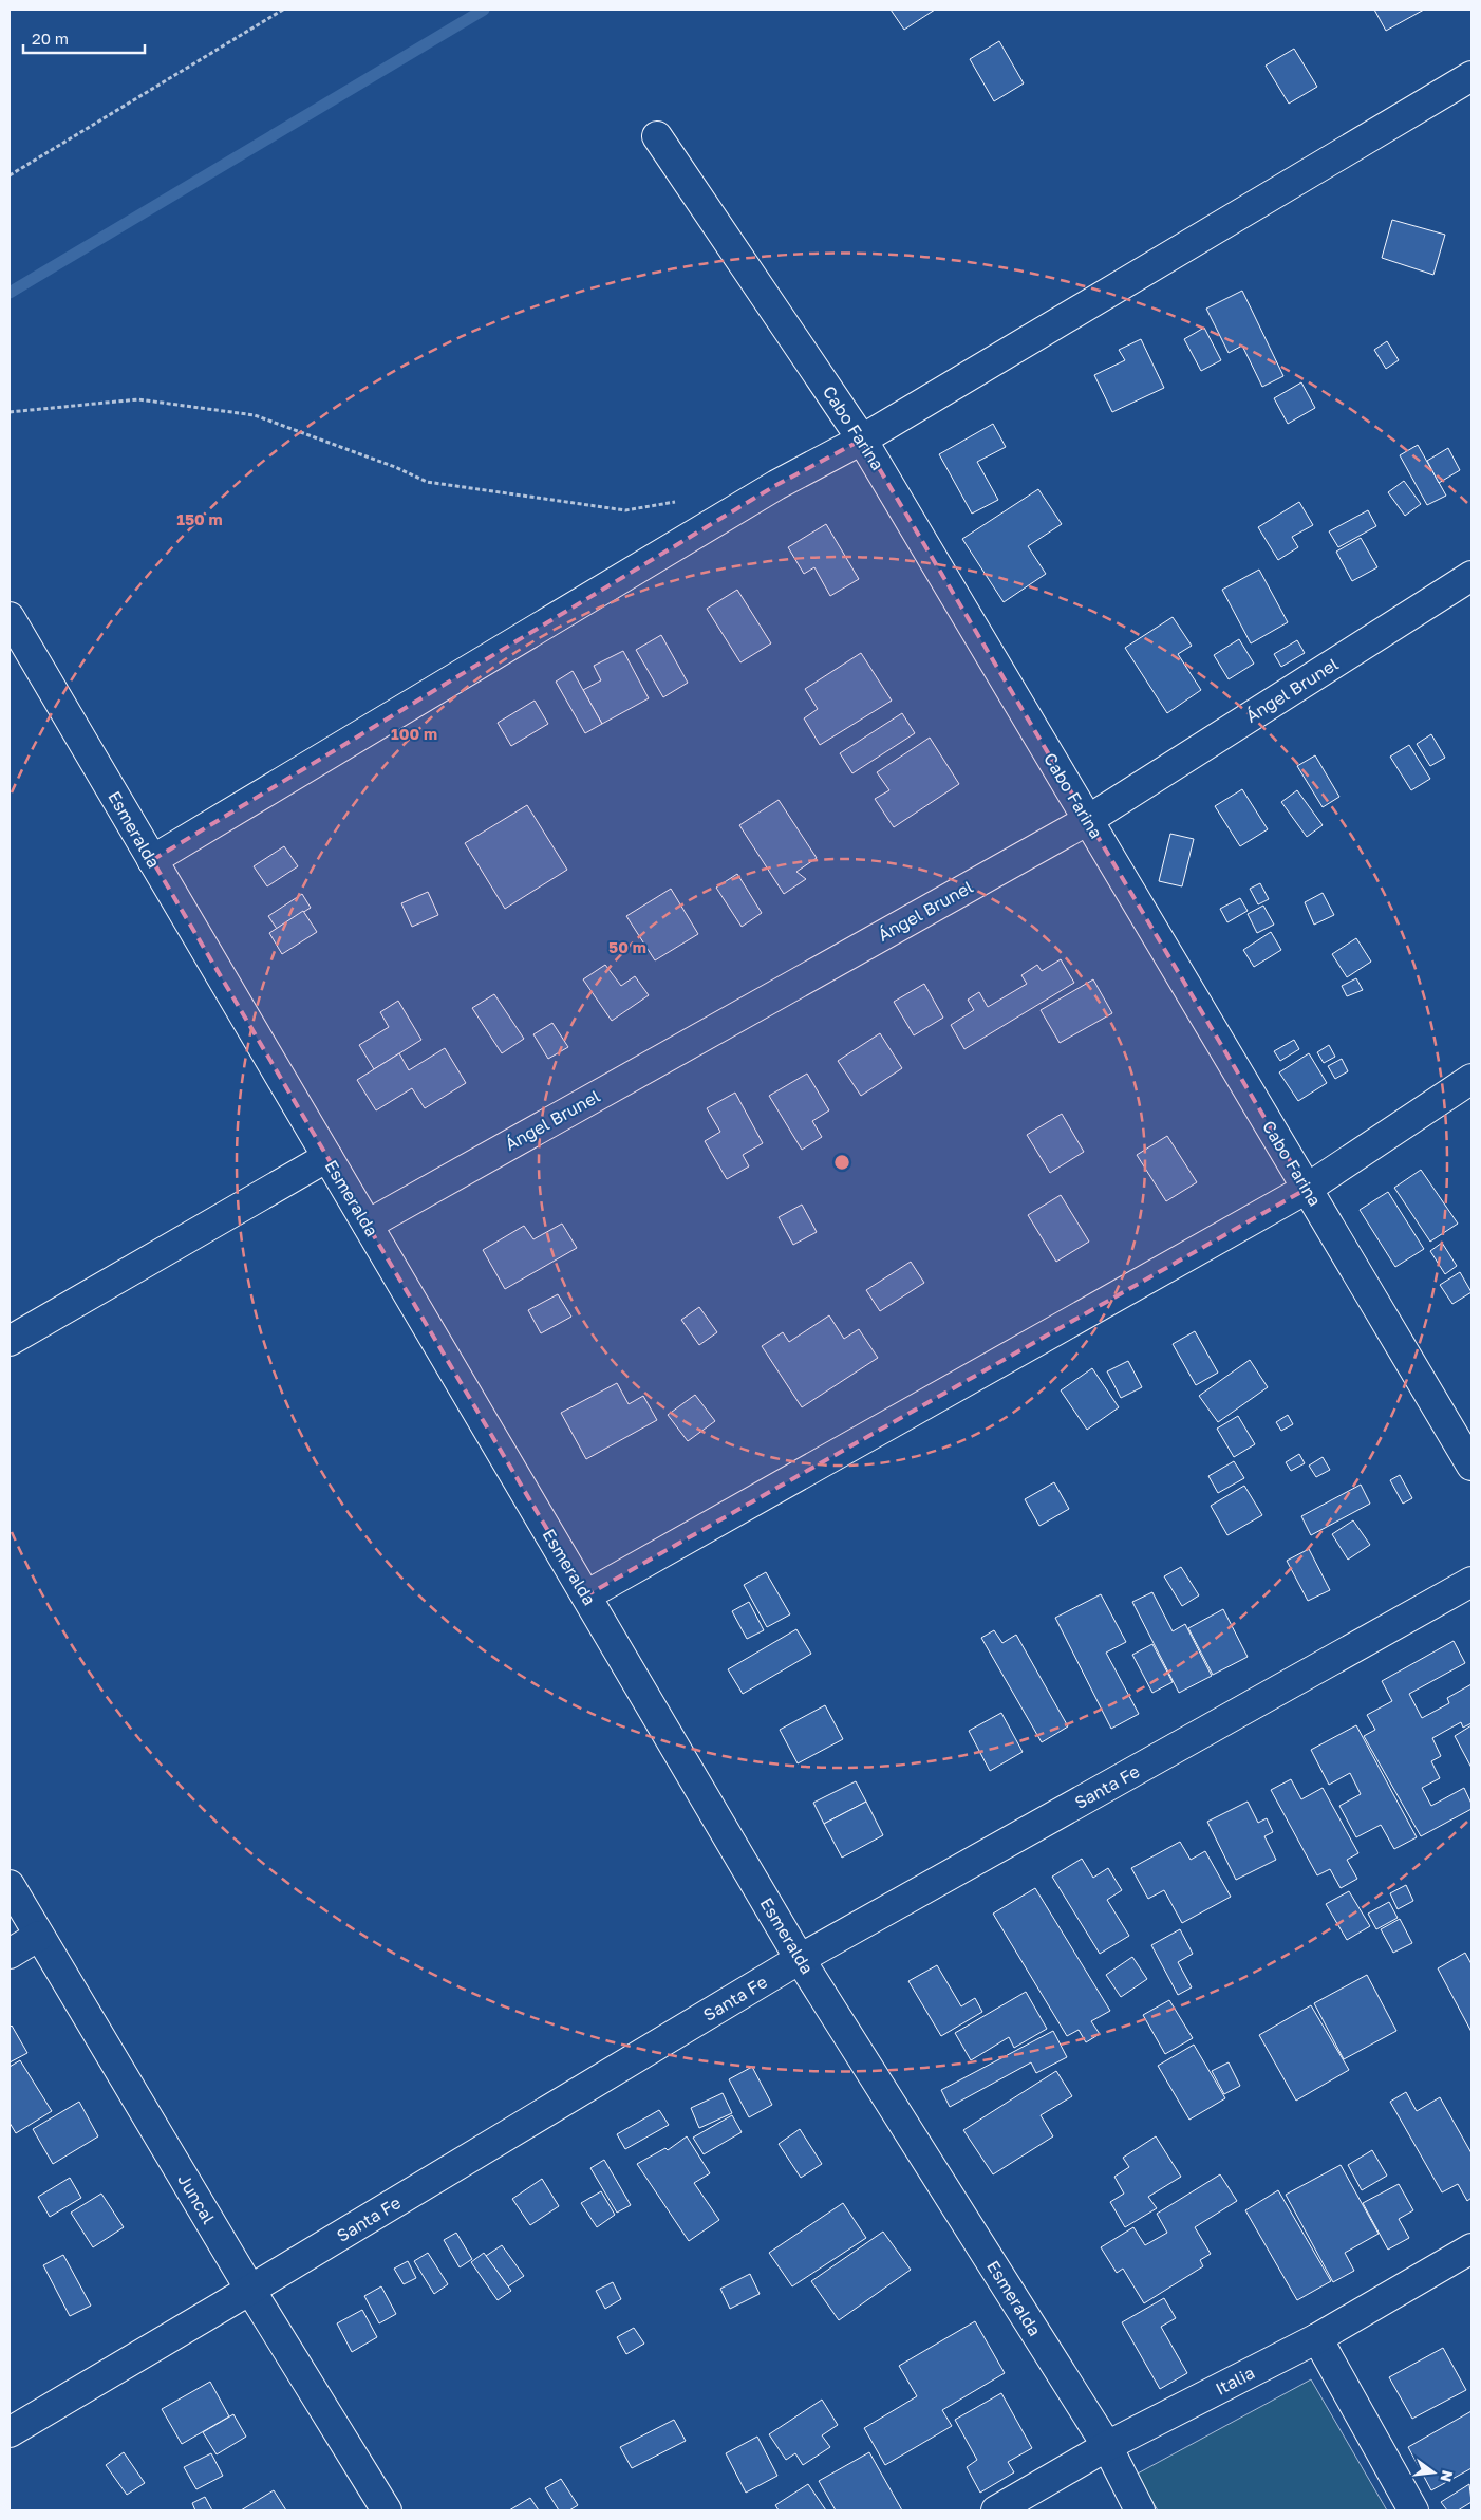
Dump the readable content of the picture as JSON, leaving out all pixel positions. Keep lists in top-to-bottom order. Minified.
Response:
{"streets":{"street":["Cabo Farina","Ángel Brunel","Esmeralda","Santa Fe","Juncal","Italia"]},"crossings":[["Cabo Farina","Ángel Brunel"],["Ángel Brunel","Esmeralda"],["Esmeralda","Santa Fe"],["Esmeralda","Italia"],["Santa Fe","Juncal"]],"scale_bar":"20 m","north":"right","rings":["150 m","100 m","50 m"]}
